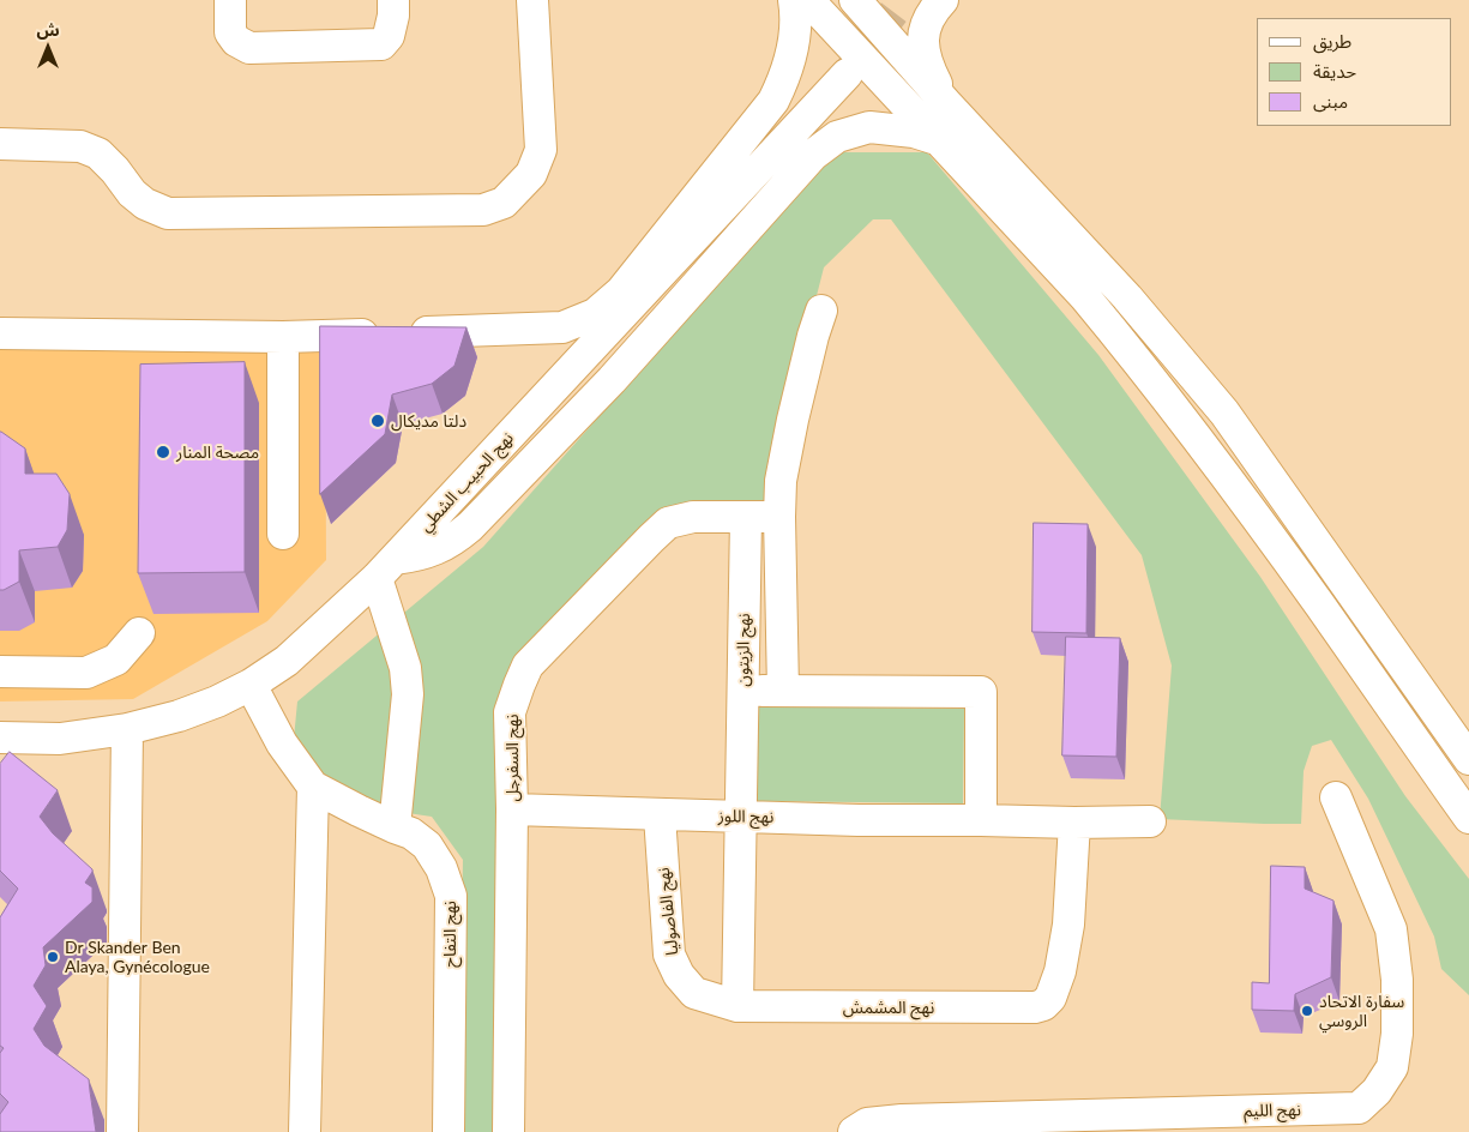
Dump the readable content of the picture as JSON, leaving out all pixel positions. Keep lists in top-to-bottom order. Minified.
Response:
{"streets":{"street":["نهج الحبيب الشطي","نهج الزيتون","نهج السفرجل","نهج اللوز","نهج الفاصوليا","نهج التفاح","نهج المشمش","نهج الليم"]},"crossings":[["نهج الحبيب الشطي","نهج التفاح"],["نهج الزيتون","نهج السفرجل"],["نهج الزيتون","نهج اللوز"],["نهج السفرجل","نهج اللوز"],["نهج اللوز","نهج الفاصوليا"],["نهج اللوز","نهج المشمش"],["نهج الفاصوليا","نهج المشمش"]],"places":["دلتا مديكال","مصحة المنار","Dr Skander Ben Alaya, Gynécologue","سفارة الاتحاد الروسي"],"legend":["طريق","حديقة","مبنى"],"north":"top"}
